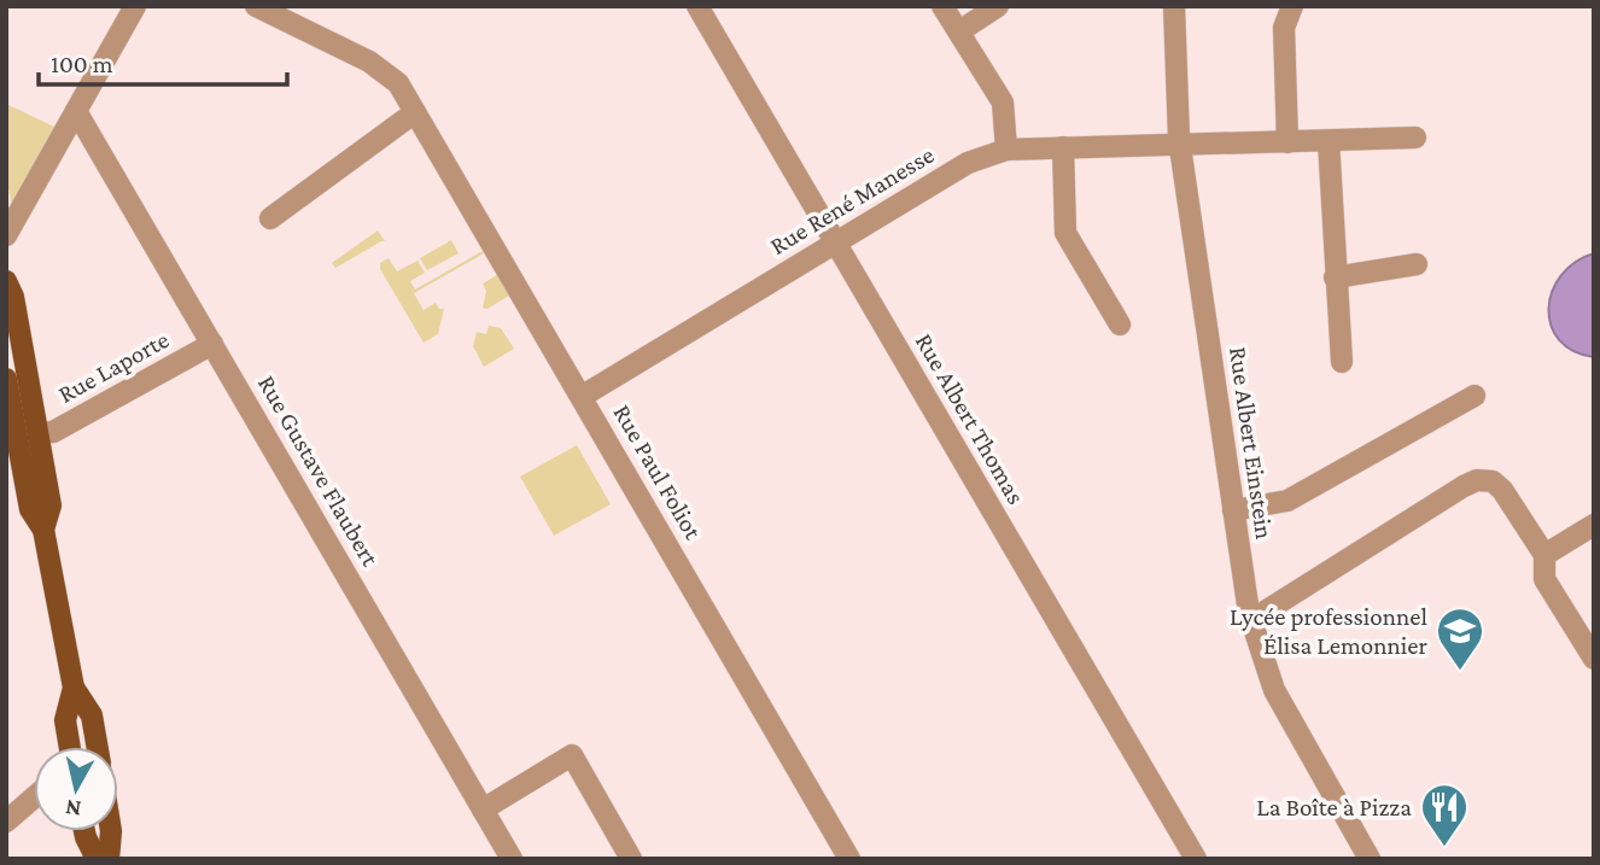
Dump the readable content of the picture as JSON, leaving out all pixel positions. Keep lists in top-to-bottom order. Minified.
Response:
{"streets":{"street":["Rue René Manesse","Rue Laporte","Rue Albert Thomas","Rue Albert Einstein","Rue Gustave Flaubert","Rue Paul Foliot"]},"crossings":[["Rue René Manesse","Rue Albert Thomas"],["Rue René Manesse","Rue Albert Einstein"],["Rue René Manesse","Rue Paul Foliot"],["Rue Laporte","Rue Gustave Flaubert"]],"places":{"school or university":["Lycée professionnel Élisa Lemonnier"],"restaurant":["La Boîte à Pizza"]},"scale_bar":"100 m","north":"bottom"}
